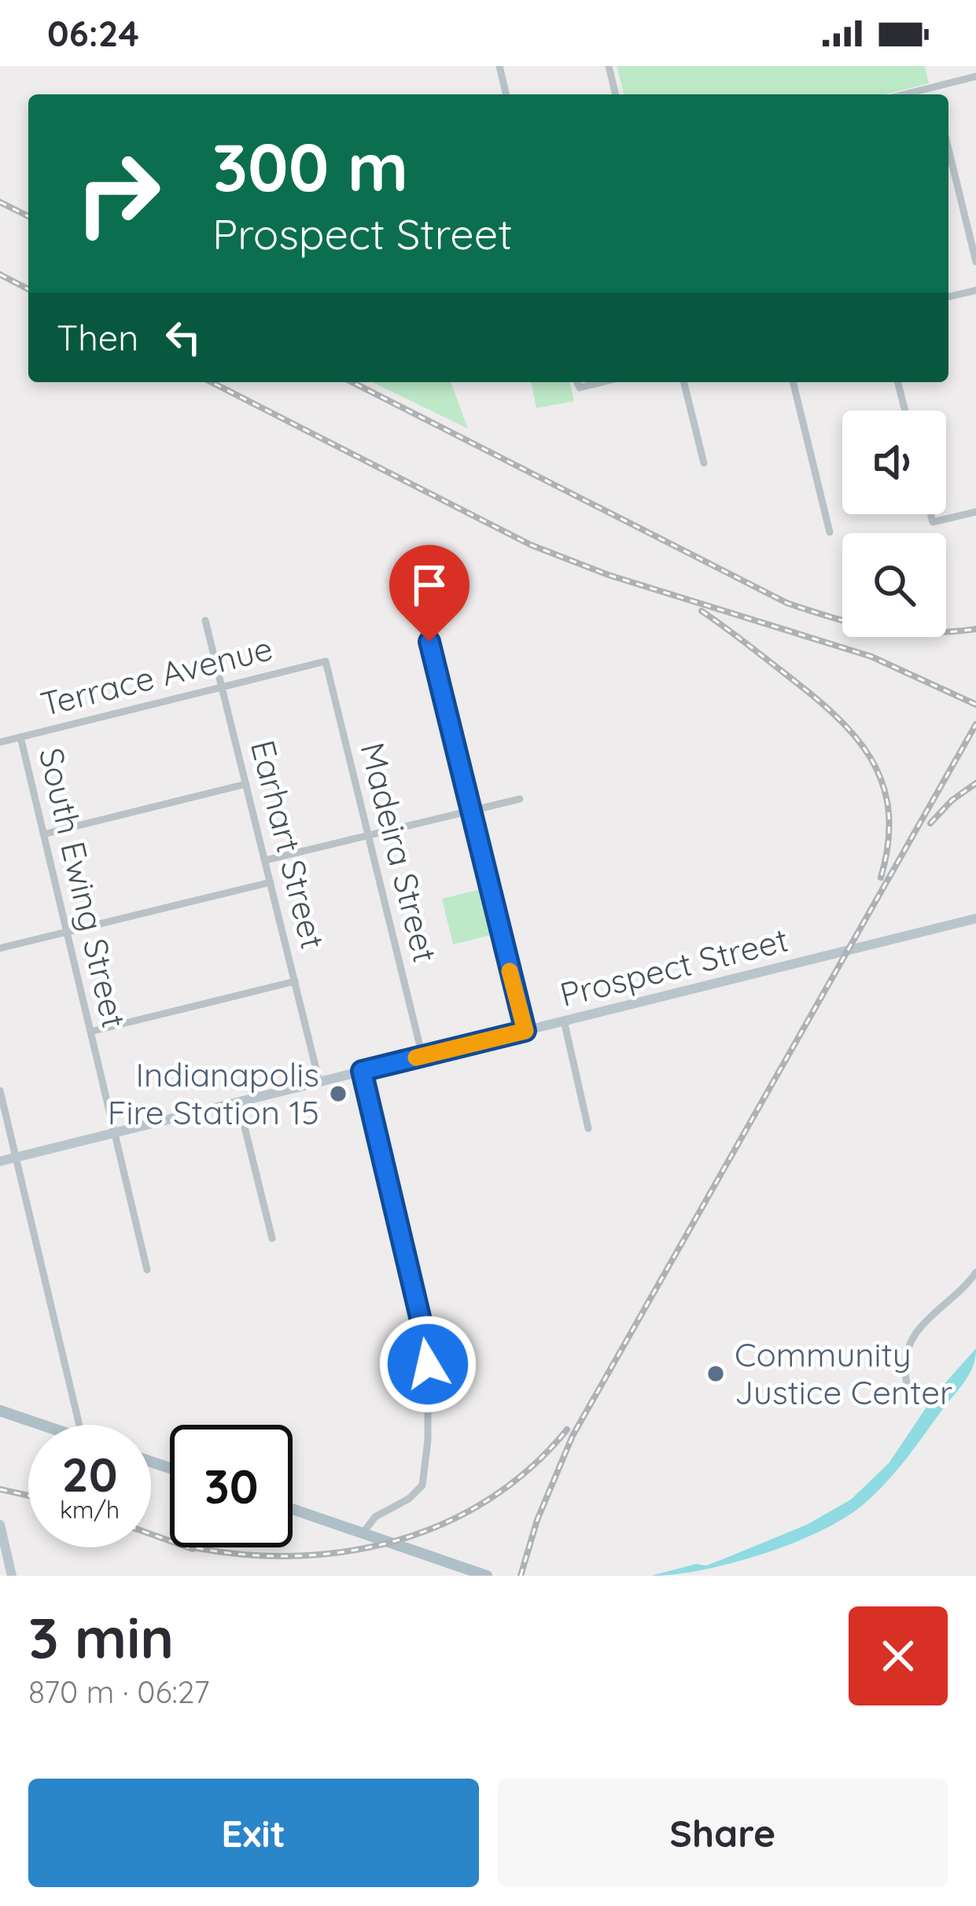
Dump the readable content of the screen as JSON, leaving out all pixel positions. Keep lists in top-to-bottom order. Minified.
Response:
{"streets":{"main road":["Prospect Street"],"street":["Terrace Avenue","Earhart Street","Madeira Street","South Ewing Street"]},"crossings":[["Terrace Avenue","Earhart Street"],["Terrace Avenue","Madeira Street"],["Terrace Avenue","South Ewing Street"],["Earhart Street","Prospect Street"],["Madeira Street","Prospect Street"],["South Ewing Street","Prospect Street"]],"places":["Indianapolis Fire Station 15","Community Justice Center"],"page":{"status":"06:24","turn":["300 m","Prospect Street"],"then":"Then","speed":"20 km/h","limit":"30","heading":["3 min","870 m · 06:27"],"buttons":["Exit","Share"]}}
